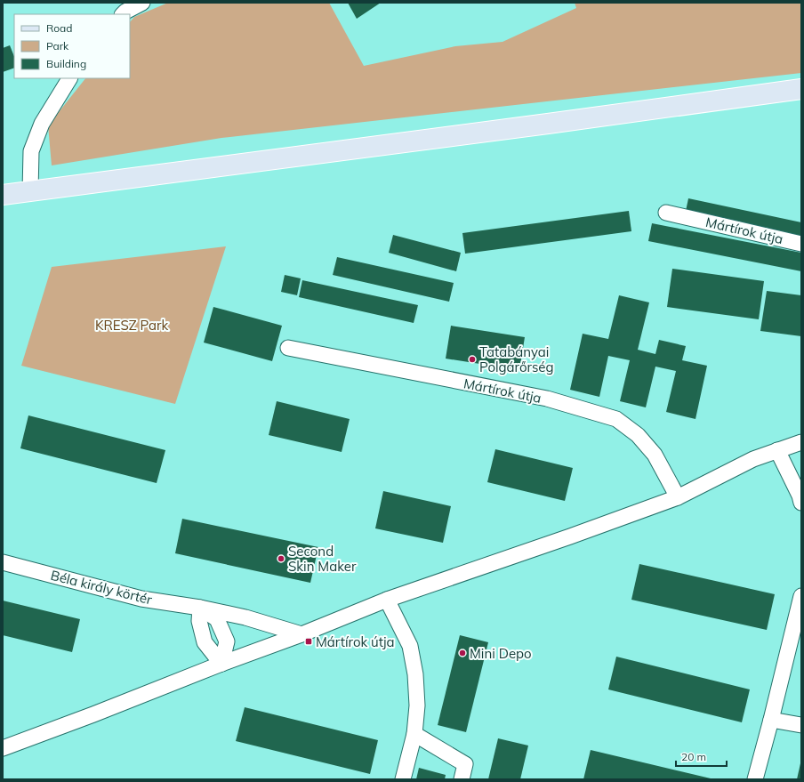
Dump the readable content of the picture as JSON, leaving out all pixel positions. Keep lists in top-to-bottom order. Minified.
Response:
{"streets":{"street":["Mártírok útja","Béla király körtér"]},"parks":["KRESZ Park"],"places":{"other":["Tatabányai Polgárőrség","Second Skin Maker","Mini Depo"],"transit":["Mártírok útja"]},"legend":["Road","Park","Building"],"scale_bar":"20 m"}
